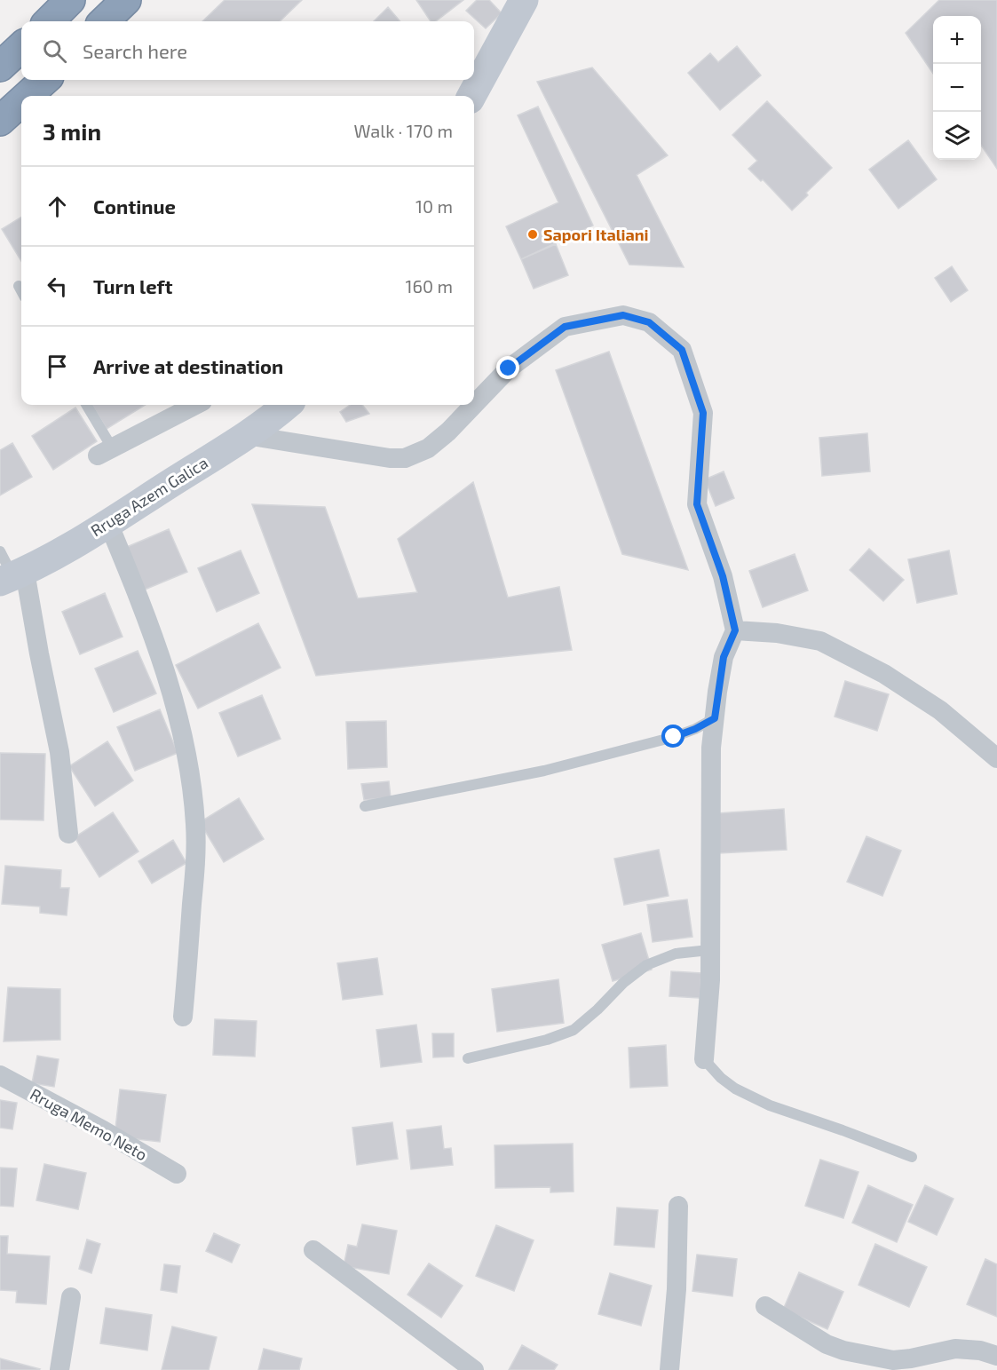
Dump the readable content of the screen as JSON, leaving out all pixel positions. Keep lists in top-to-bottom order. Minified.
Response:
{"streets":{"main road":["Rruga Azem Galica"],"street":["Rruga Memo Neto"]},"places":["Sapori Italiani"],"page":{"map_buttons":["+","−"],"search":"Search here","heading":["3 min","Walk · 170 m"],"list":[["Continue","10 m"],["Turn left","160 m"],"Arrive at destination"]}}
